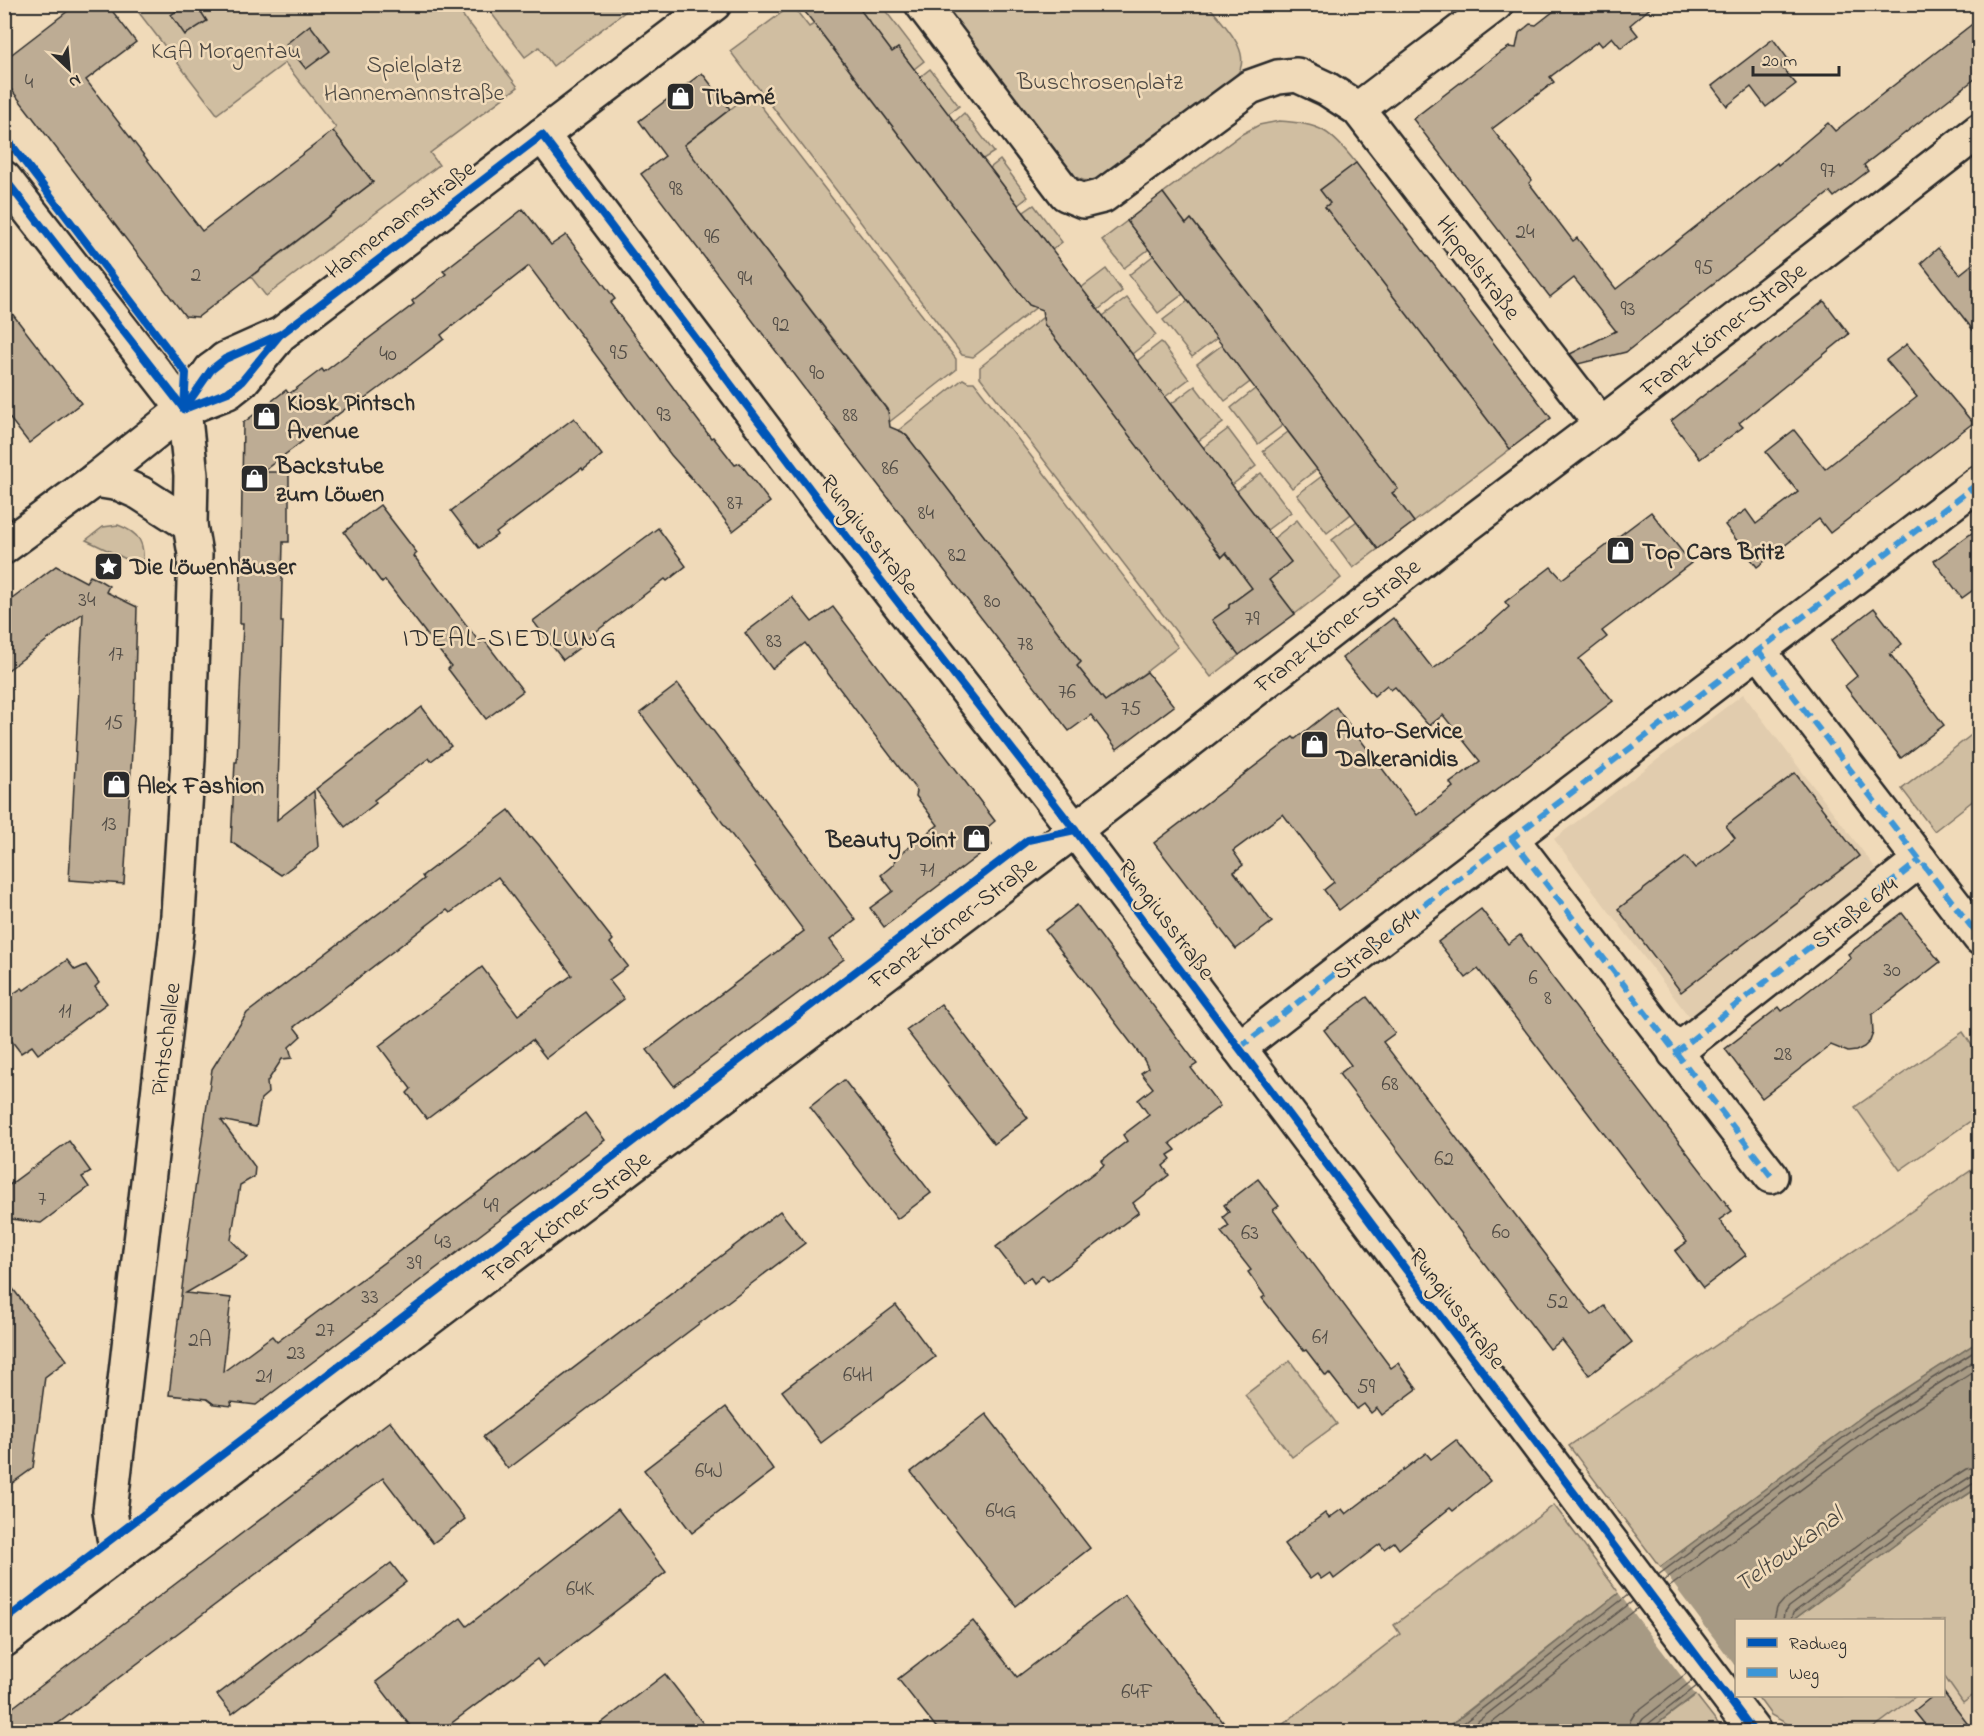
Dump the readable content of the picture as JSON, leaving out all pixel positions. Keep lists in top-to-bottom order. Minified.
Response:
{"streets":{"street":["Hannemannstraße","Hippelstraße","Franz-Körner-Straße","Rungiusstraße","Straße 614","Pintschallee"]},"crossings":[["Hannemannstraße","Rungiusstraße"],["Hannemannstraße","Pintschallee"],["Hippelstraße","Franz-Körner-Straße"],["Franz-Körner-Straße","Rungiusstraße"],["Franz-Körner-Straße","Pintschallee"],["Rungiusstraße","Straße 614"]],"districts":["IDEAL-SIEDLUNG"],"water":["Teltowkanal"],"parks":["KGA Morgentau","Spielplatz Hannemannstraße","Buschrosenplatz"],"places":{"shop":["Tibamé","Kiosk Pintsch Avenue","Backstube zum Löwen","Top Cars Britz","Auto-Service Dalkeranidis","Alex Fashion","Beauty Point"],"place":["Die Löwenhäuser"]},"house_numbers":["4","97","98","24","96","95","2","94","93","92","95","40","90","93","88","86","87","84","82","34","80","79","83","78","17","76","75","15","13","71","30","6","8","11","28","68","62","7","49","60","63","43","39","33","52","27","61","2A","23","64H","21","59","64J","64G","64K","64F"],"legend":["Radweg","Weg"],"scale_bar":"20 m","north":"bottom right"}
